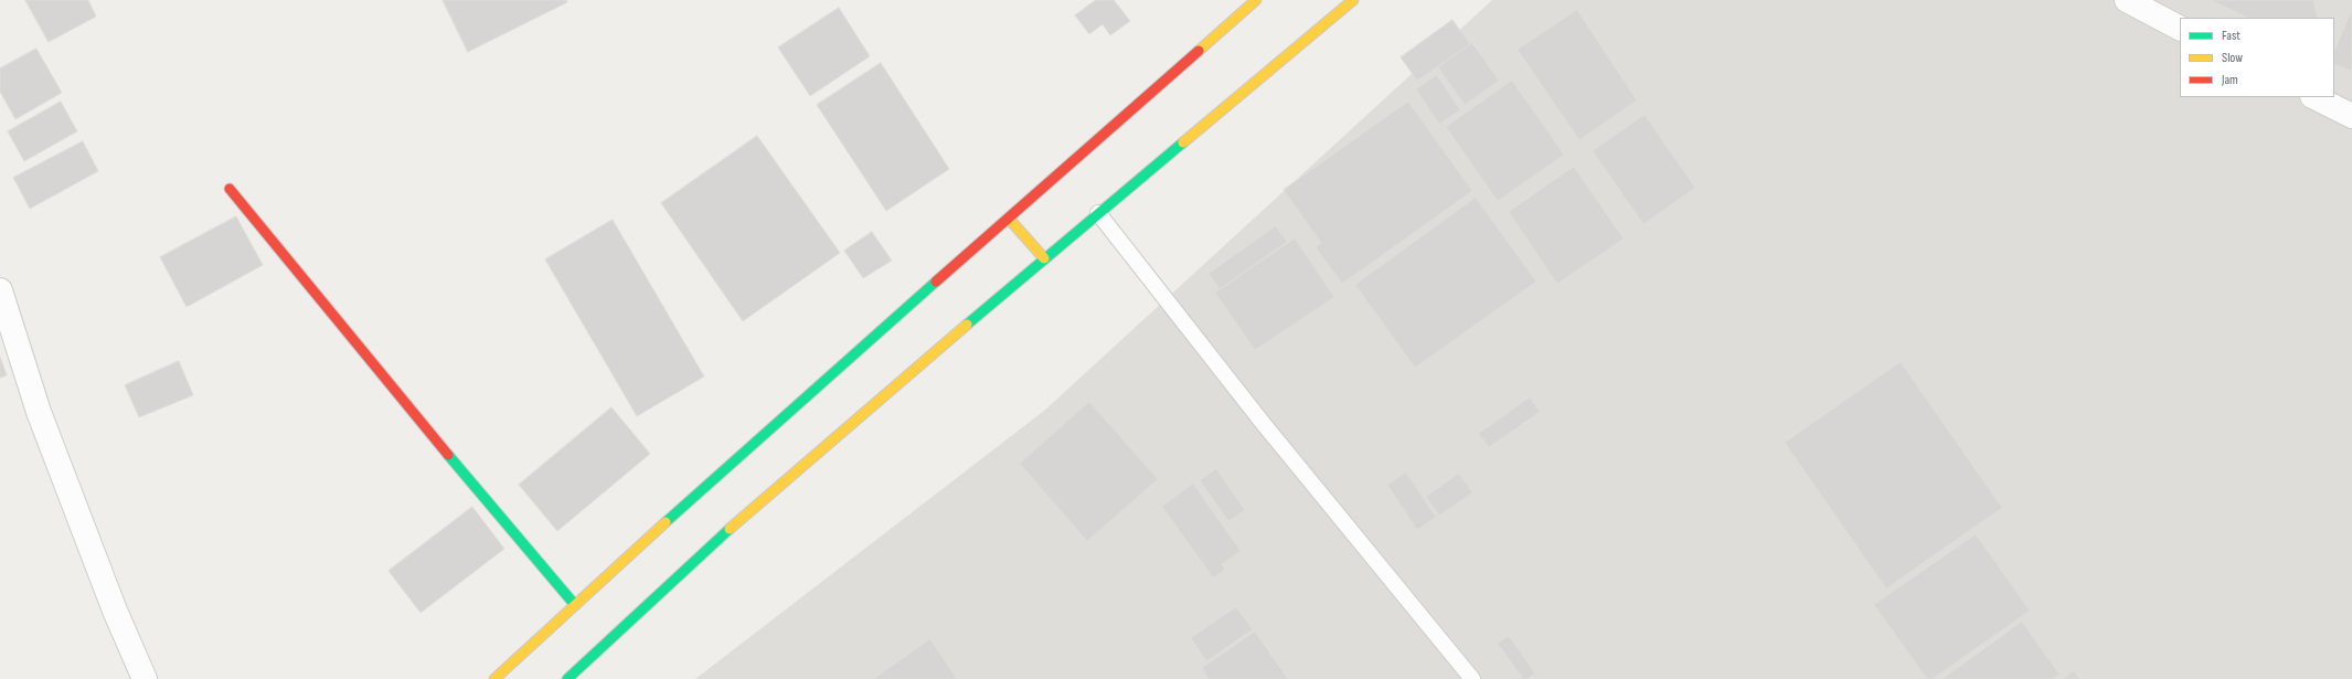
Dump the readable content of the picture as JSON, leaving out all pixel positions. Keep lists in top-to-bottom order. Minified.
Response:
{"legend":["Fast","Slow","Jam"]}
